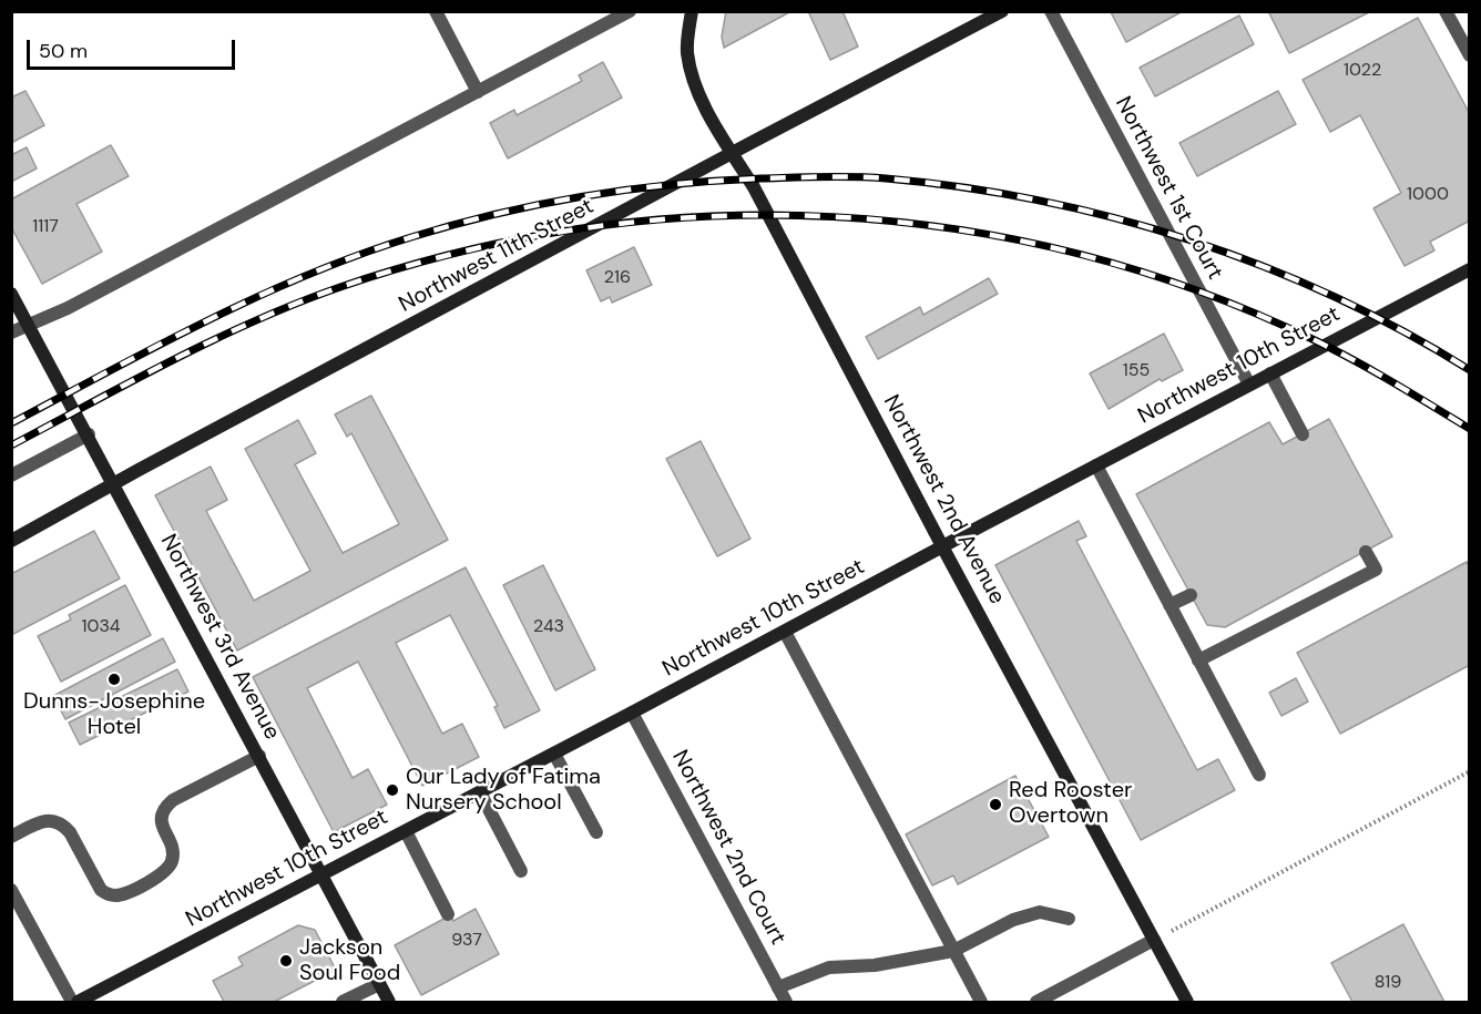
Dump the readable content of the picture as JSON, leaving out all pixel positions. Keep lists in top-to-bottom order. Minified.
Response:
{"streets":{"street":["Northwest 1st Court","Northwest 11th Street","Northwest 10th Street","Northwest 2nd Avenue","Northwest 3rd Avenue","Northwest 2nd Court"]},"crossings":[["Northwest 1st Court","Northwest 10th Street"],["Northwest 11th Street","Northwest 2nd Avenue"],["Northwest 11th Street","Northwest 3rd Avenue"],["Northwest 10th Street","Northwest 2nd Avenue"],["Northwest 10th Street","Northwest 3rd Avenue"],["Northwest 10th Street","Northwest 2nd Court"]],"places":["Dunns-Josephine Hotel","Our Lady of Fatima Nursery School","Red Rooster Overtown","Jackson Soul Food"],"house_numbers":["1022","1000","1117","216","155","1034","243","937","819"],"scale_bar":"50 m"}
